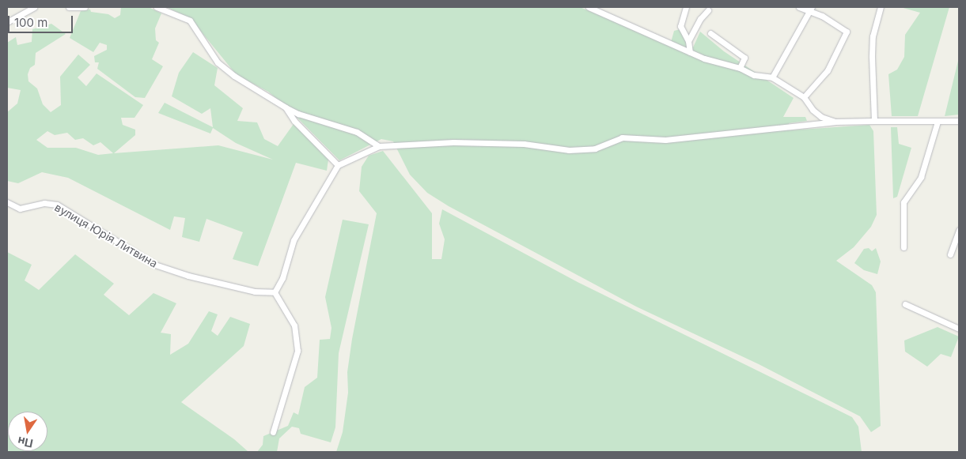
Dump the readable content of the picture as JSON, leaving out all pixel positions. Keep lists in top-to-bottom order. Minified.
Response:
{"streets":{"street":["вулиця Юрія Литвина"]},"scale_bar":"100 m","north":"bottom"}
